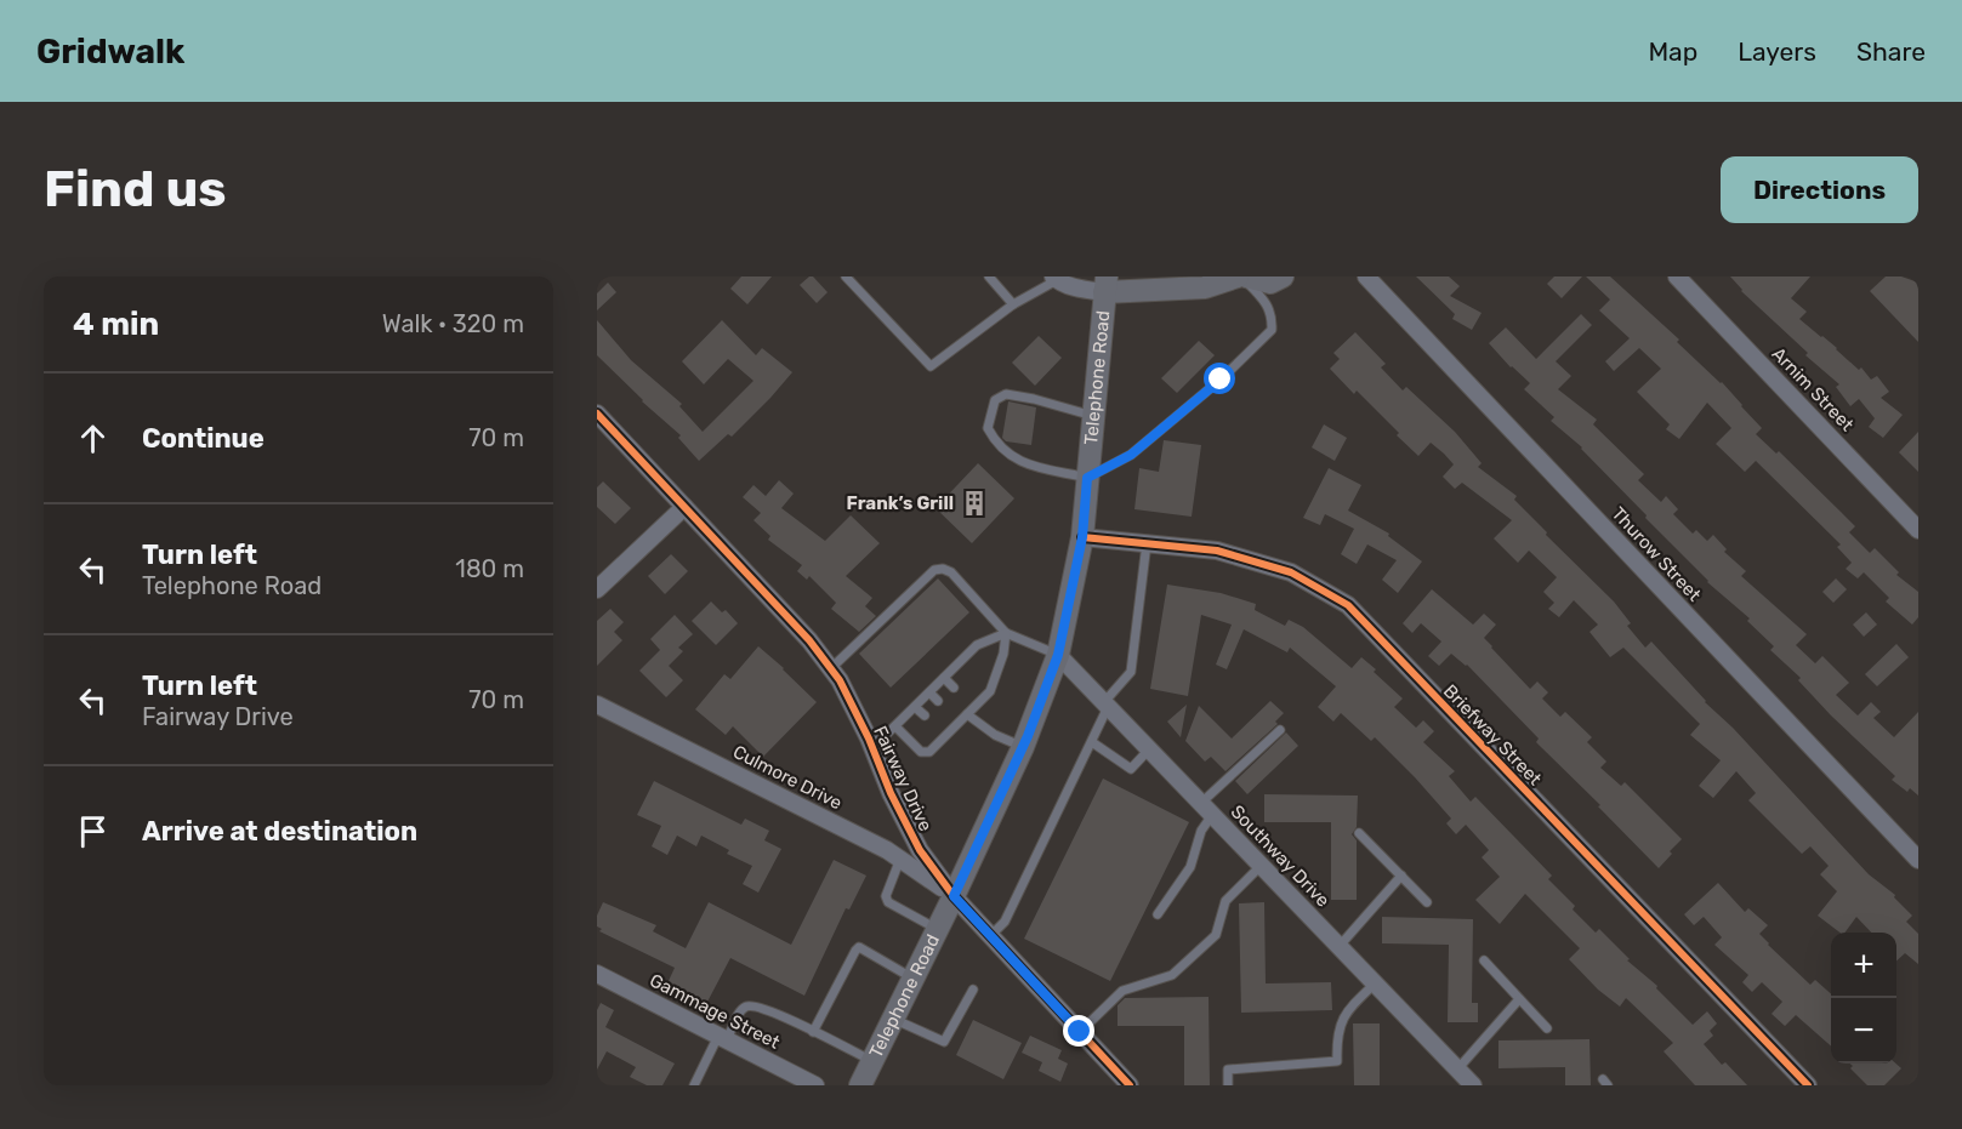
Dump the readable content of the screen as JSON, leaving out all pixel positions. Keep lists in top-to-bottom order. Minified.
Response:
{"streets":{"main road":["Telephone Road"],"street":["Arnim Street","Thurow Street","Briefway Street","Culmore Drive","Fairway Drive","Southway Drive","Gammage Street"]},"crossings":[["Telephone Road","Briefway Street"],["Telephone Road","Culmore Drive"],["Telephone Road","Fairway Drive"],["Telephone Road","Southway Drive"],["Culmore Drive","Fairway Drive"]],"places":{"building":["Frank’s Grill"]},"page":{"header":"Gridwalk","nav":["Map","Layers","Share"],"buttons":"Directions","title":"Find us","heading":["4 min","Walk · 320 m"],"list":[["Continue","70 m"],["Turn left","Telephone Road","180 m"],["Turn left","Fairway Drive","70 m"],"Arrive at destination"],"map_buttons":["+","−"]}}
